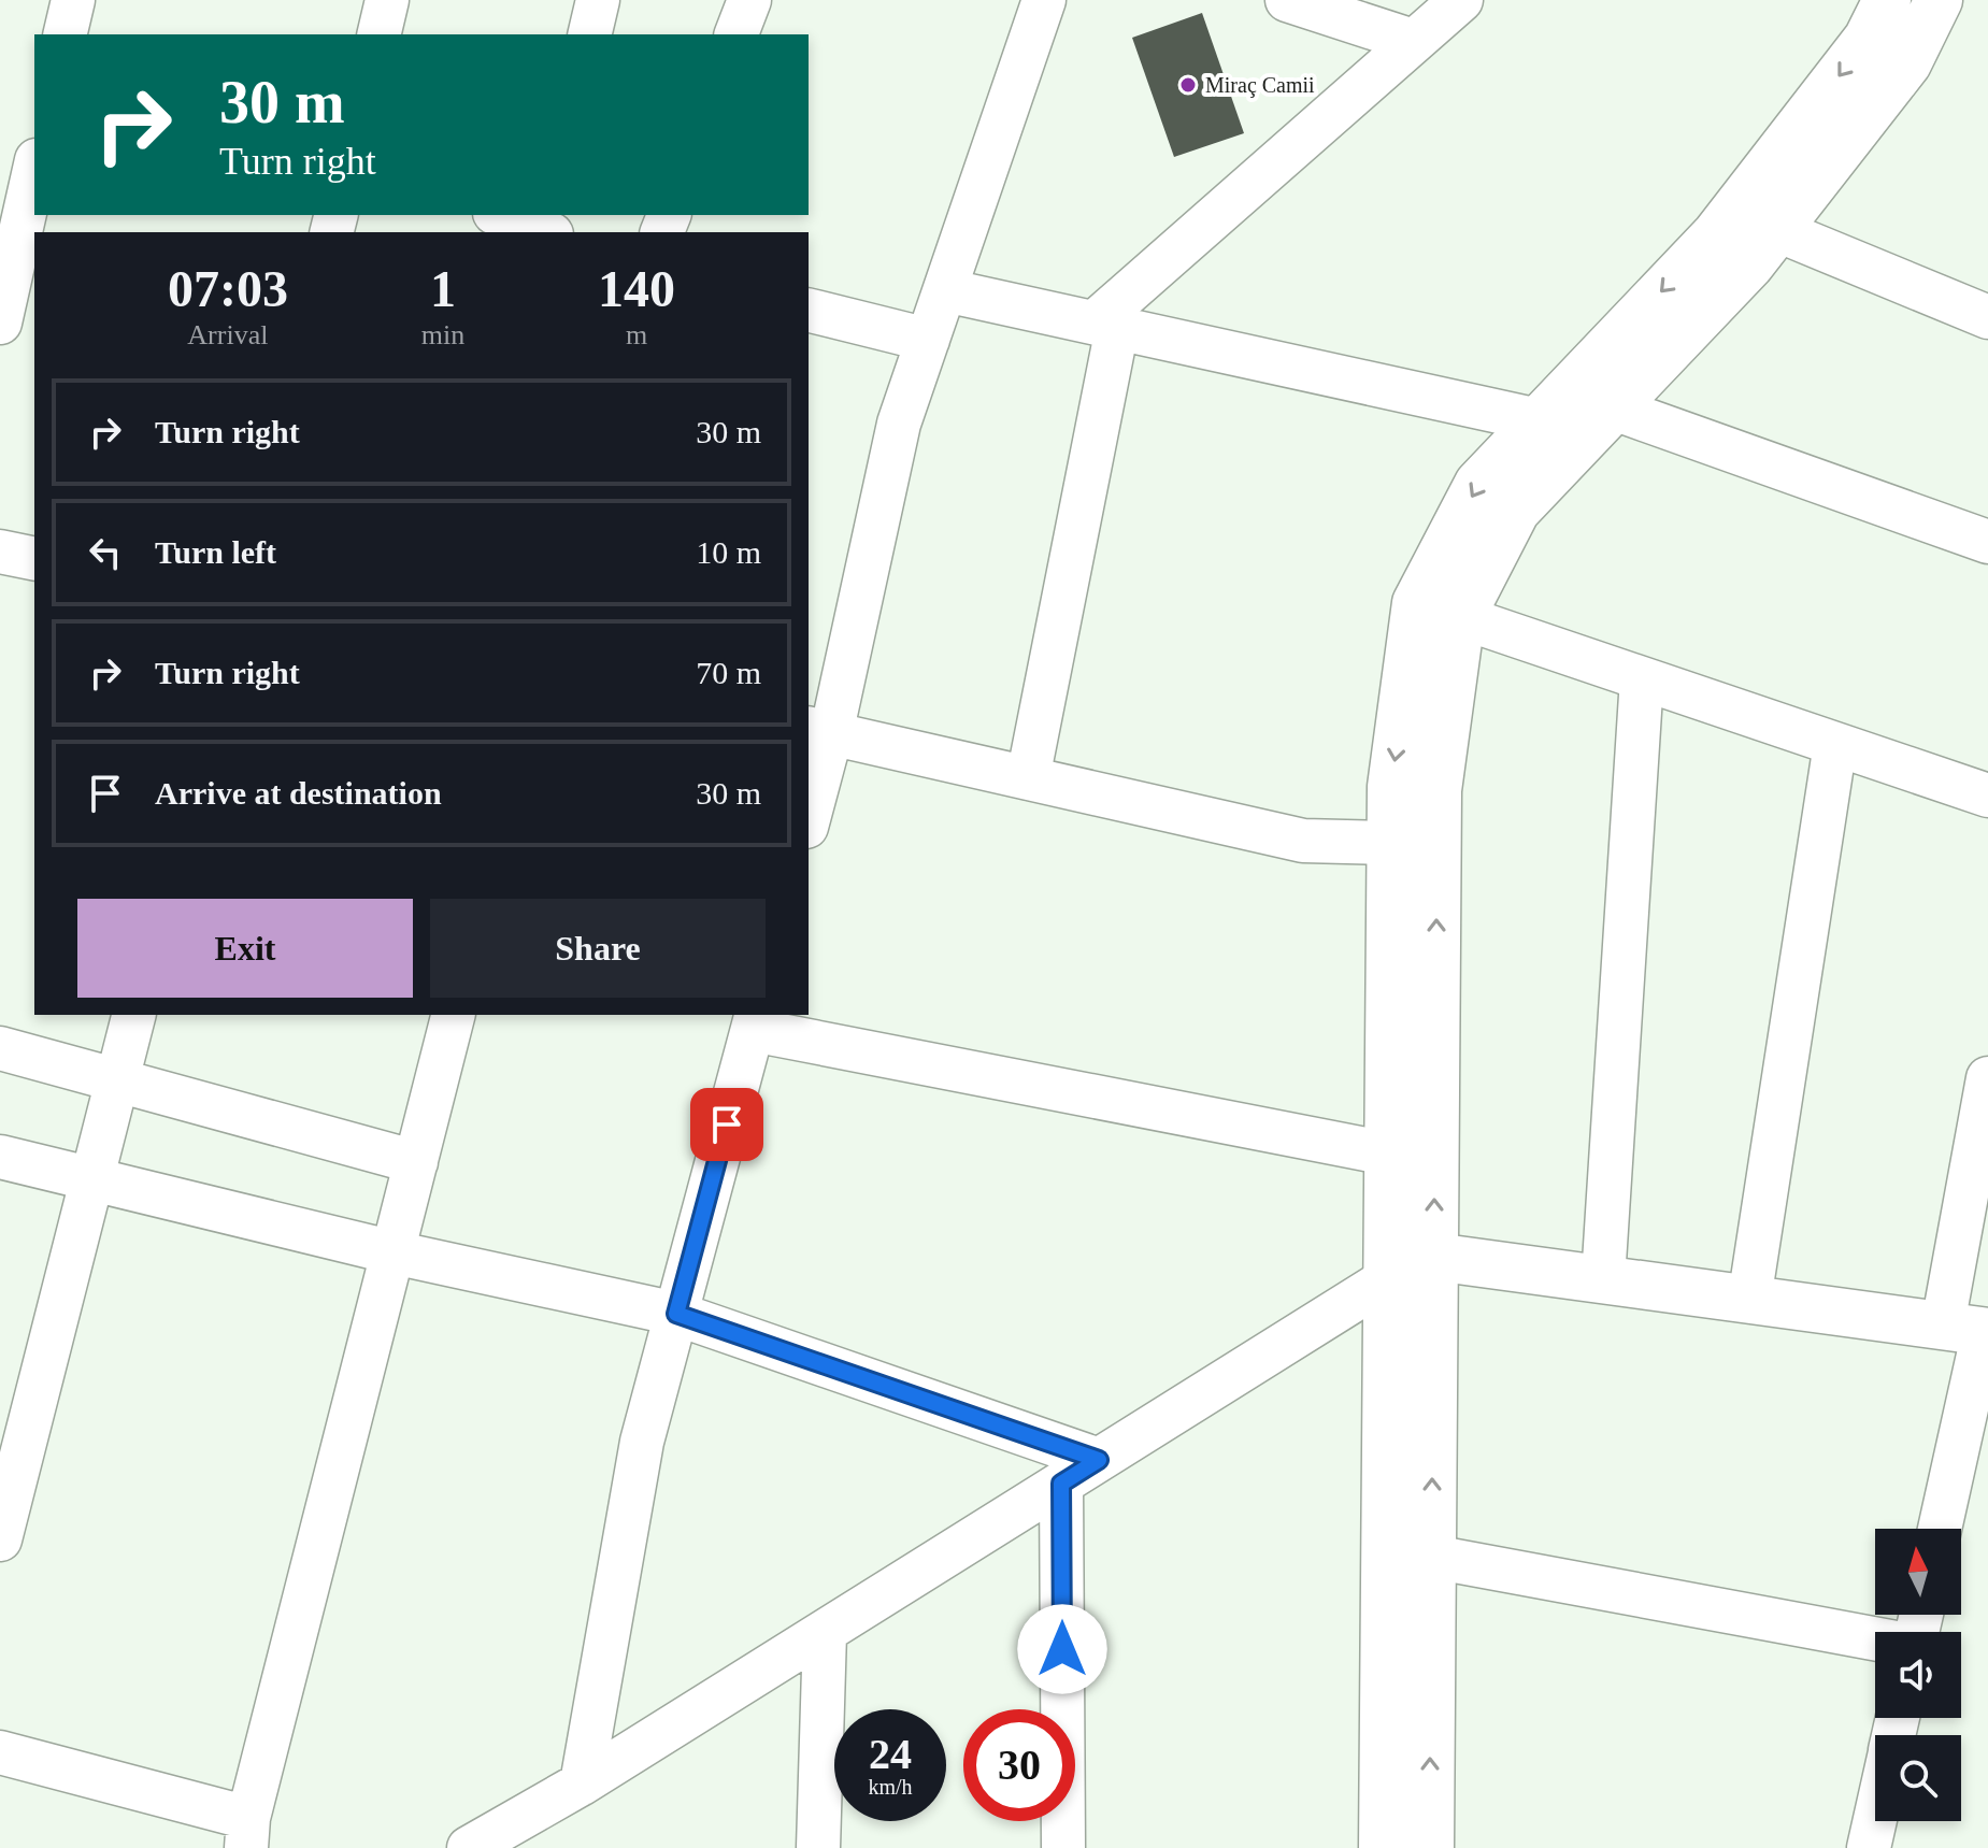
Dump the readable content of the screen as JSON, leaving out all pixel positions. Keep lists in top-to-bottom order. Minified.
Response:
{"places":["Miraç Camii"],"north":"top","page":{"turn":["30 m","Turn right"],"eta":["07:03","Arrival","1","min","140","m"],"list":[{"name":"Turn right","value":"30 m"},{"name":"Turn left","value":"10 m"},{"name":"Turn right","value":"70 m"},{"name":"Arrive at destination","value":"30 m"}],"buttons":["Exit","Share"],"speed":"24 km/h","limit":"30"}}
